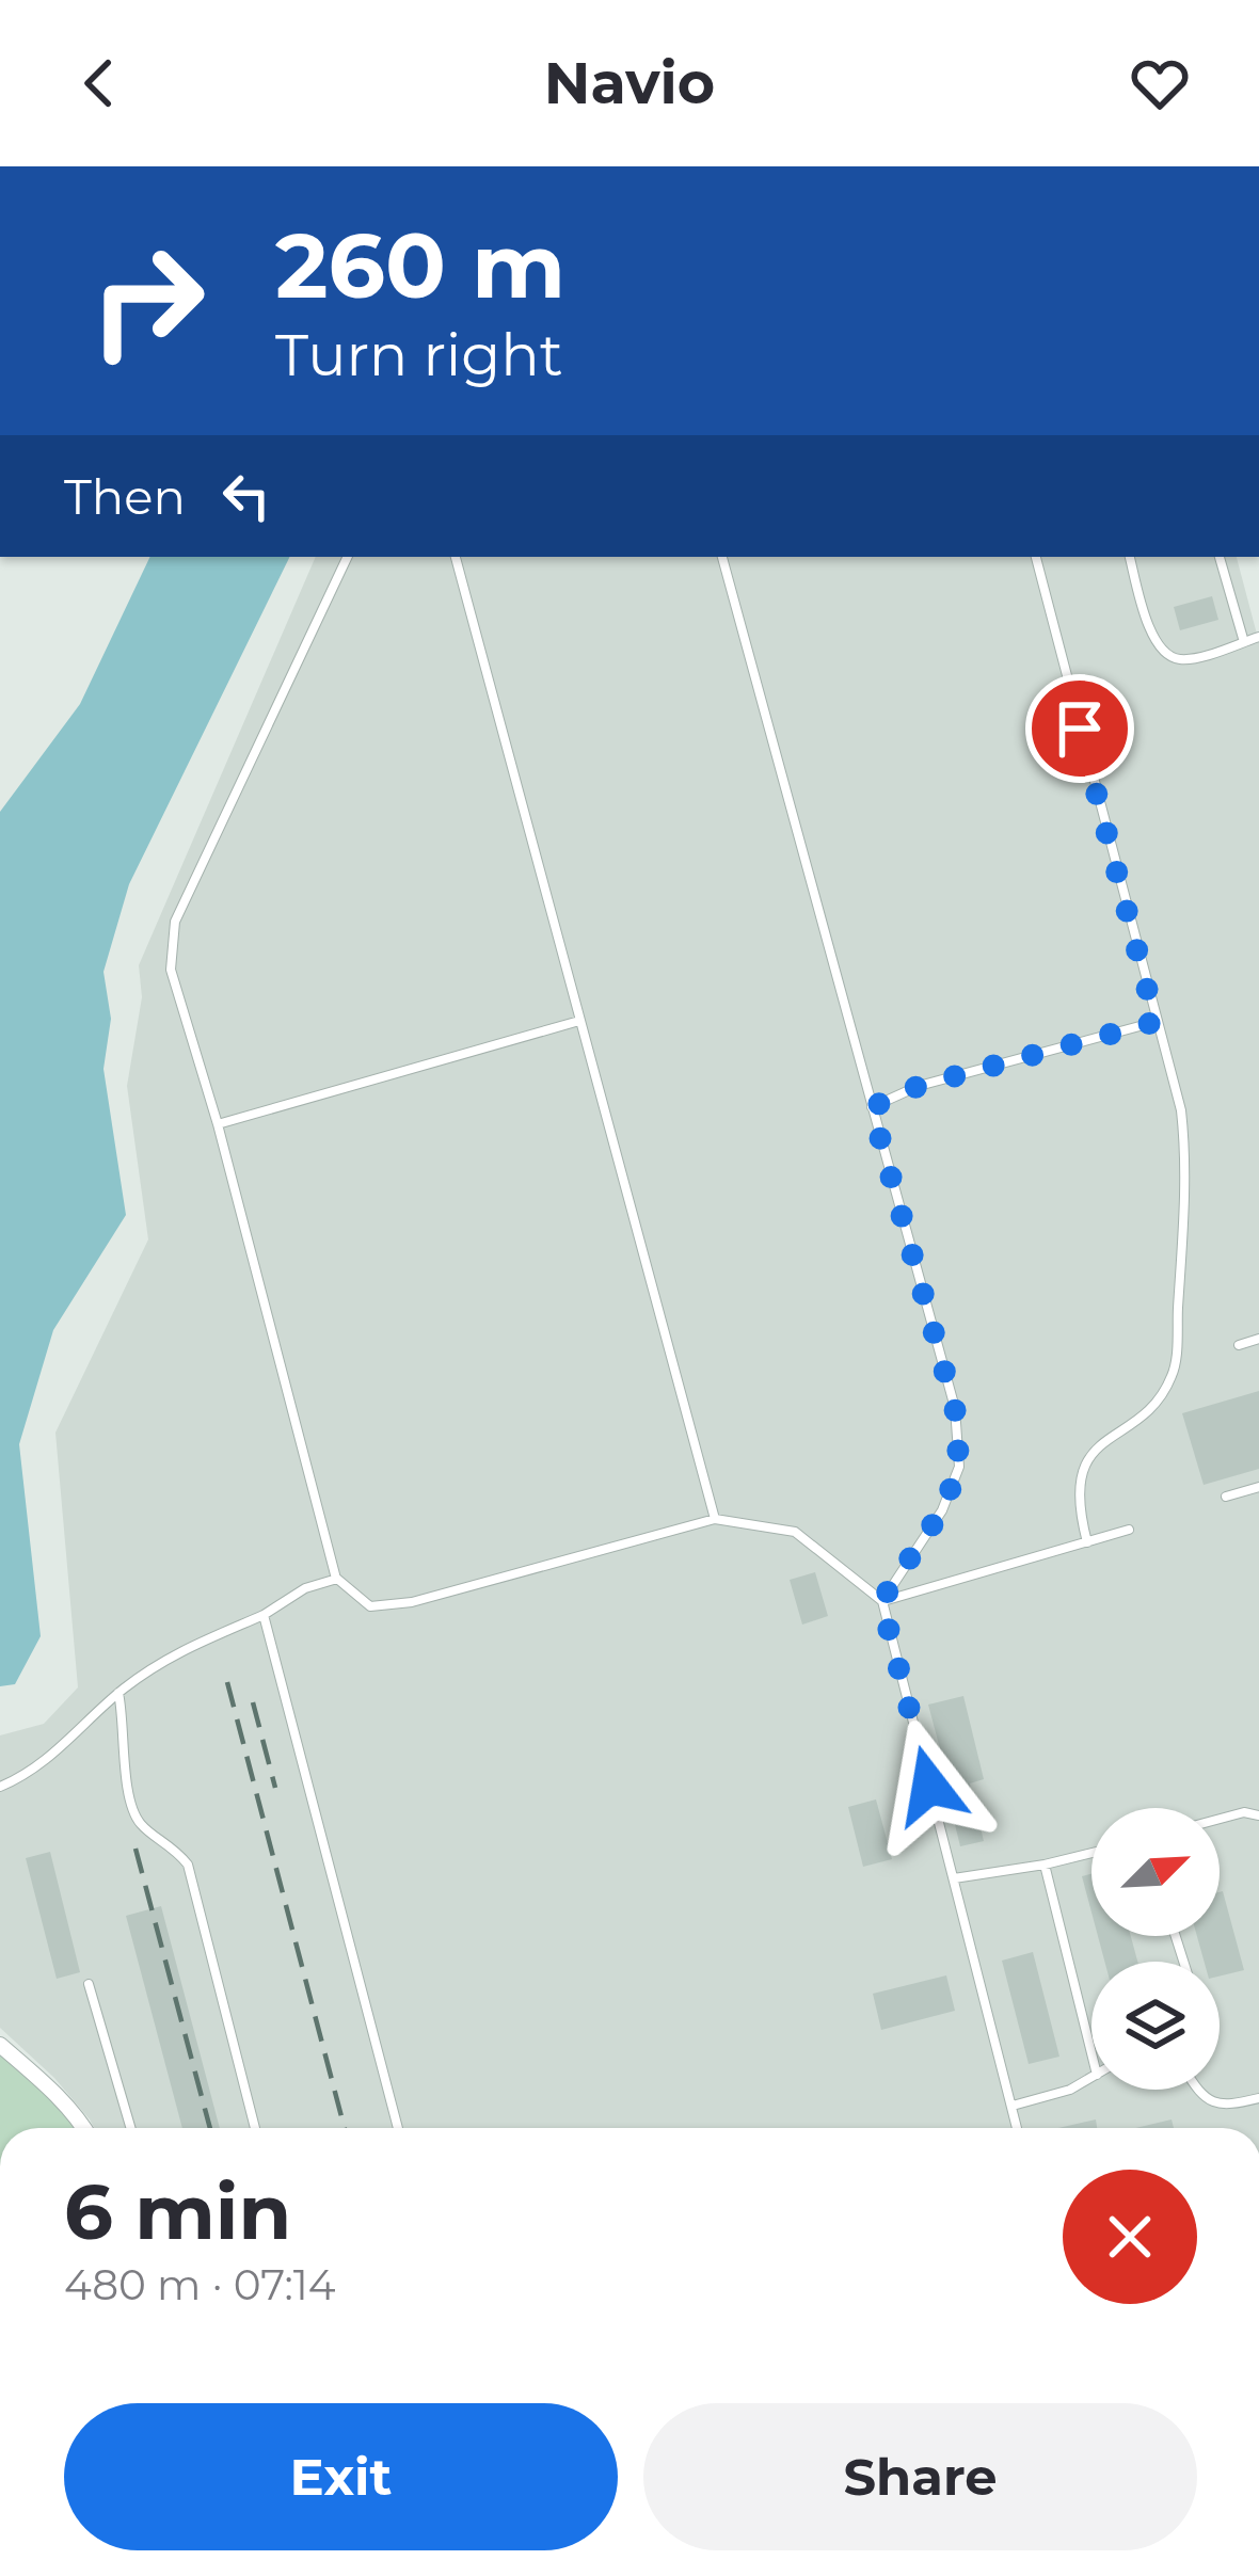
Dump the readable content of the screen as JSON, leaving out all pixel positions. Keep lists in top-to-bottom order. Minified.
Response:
{"north":"top right","page":{"header":"Navio","turn":["260 m","Turn right"],"then":"Then","heading":["6 min","480 m · 07:14"],"buttons":["Exit","Share"]}}
